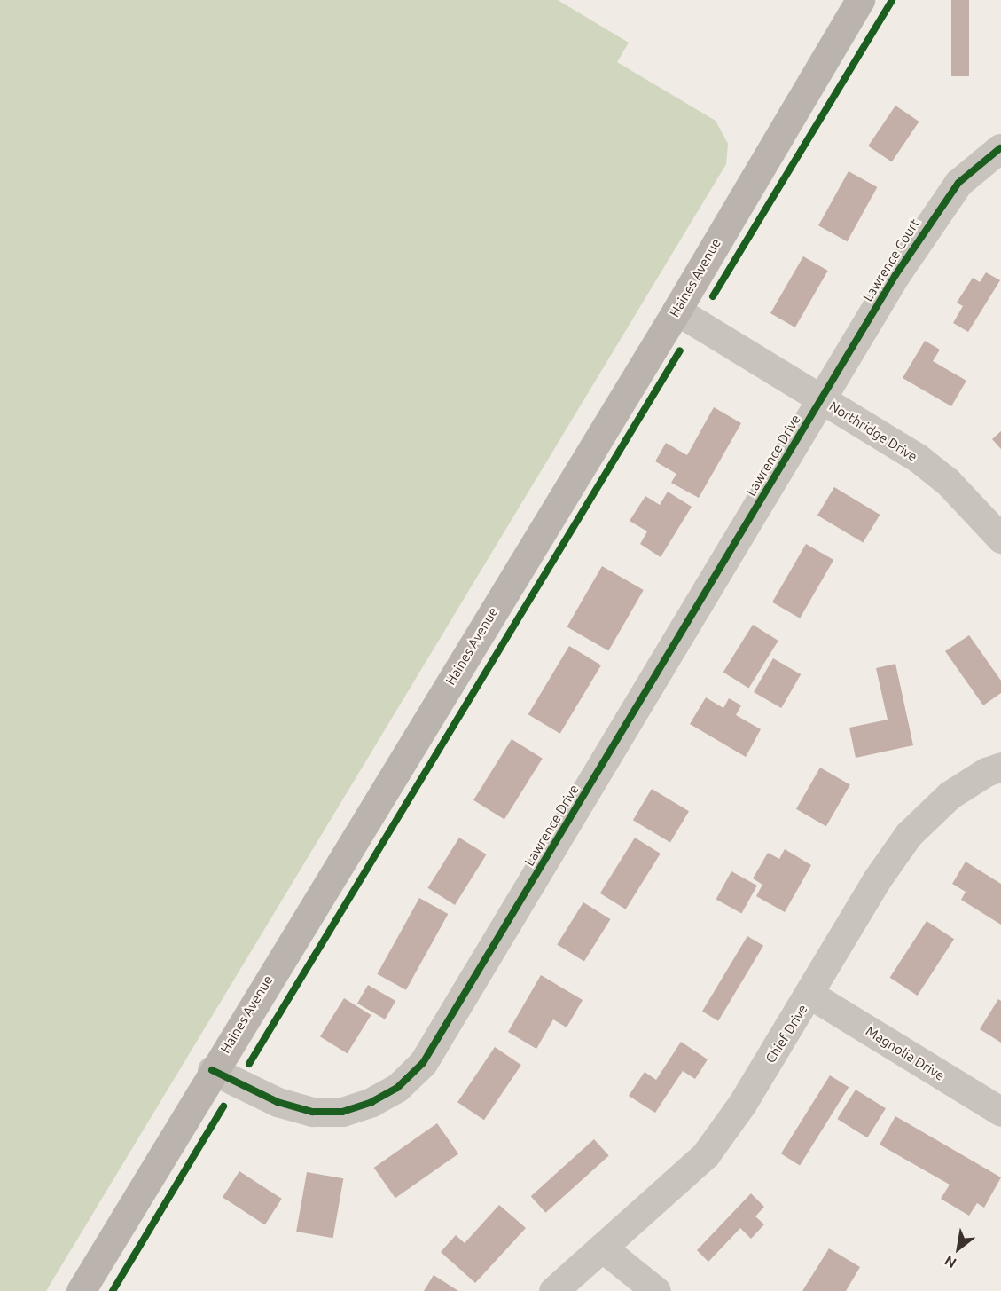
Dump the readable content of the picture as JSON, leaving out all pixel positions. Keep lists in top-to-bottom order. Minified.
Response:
{"streets":{"main road":["Haines Avenue"],"street":["Lawrence Court","Northridge Drive","Lawrence Drive","Chief Drive","Magnolia Drive"]},"crossings":[["Lawrence Court","Northridge Drive"],["Lawrence Court","Lawrence Drive"],["Haines Avenue","Northridge Drive"],["Haines Avenue","Lawrence Drive"],["Northridge Drive","Lawrence Drive"],["Chief Drive","Magnolia Drive"]],"north":"bottom left"}
